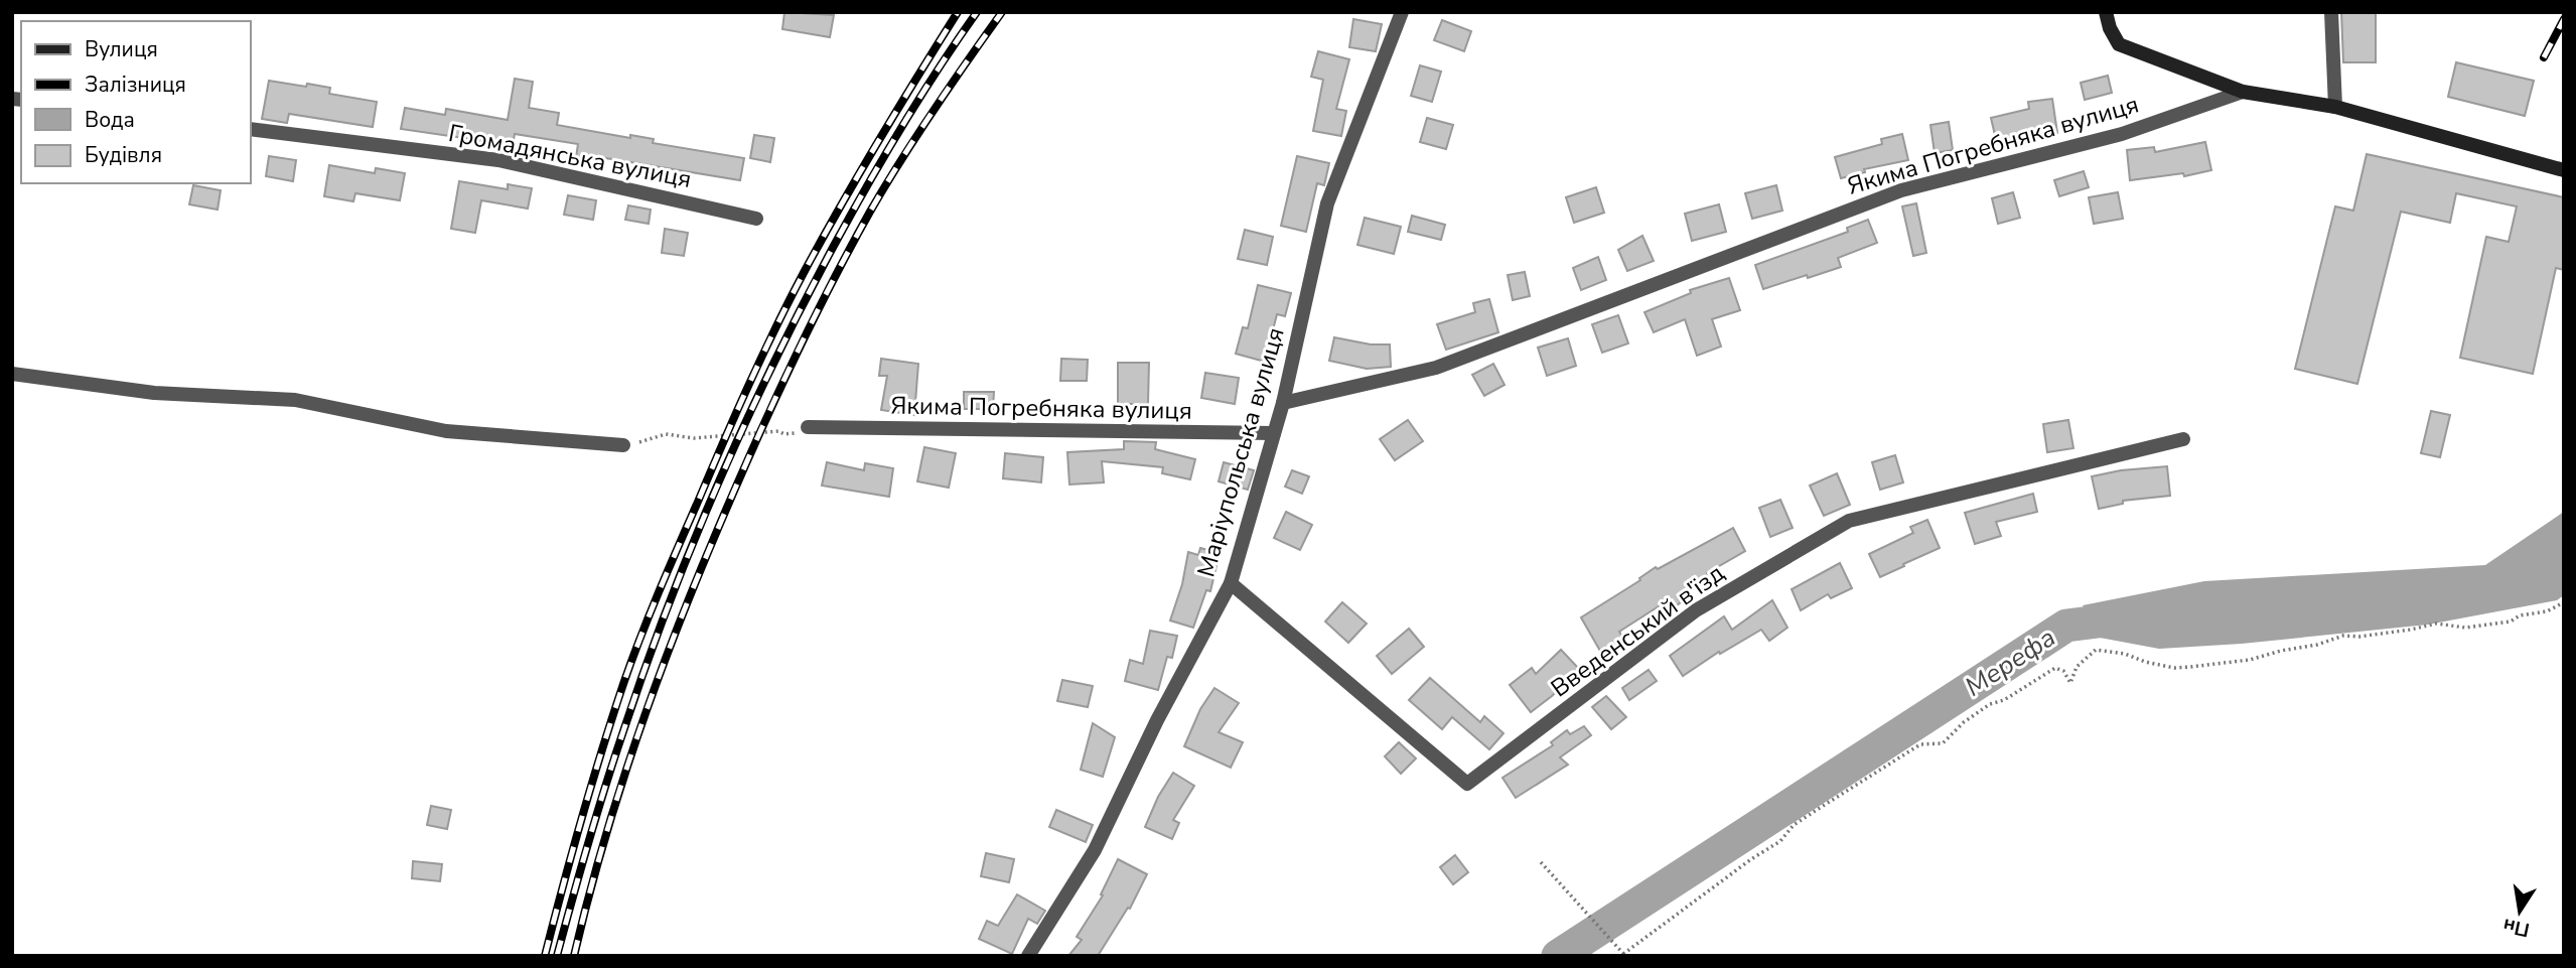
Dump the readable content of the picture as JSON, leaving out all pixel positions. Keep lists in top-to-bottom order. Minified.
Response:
{"streets":{"street":["Якима Погребняка вулиця","Громадянська вулиця","Маріупольська вулиця","Введенський в'їзд"]},"crossings":[["Якима Погребняка вулиця","Маріупольська вулиця"],["Маріупольська вулиця","Введенський в'їзд"]],"water":["Мерефа"],"legend":["Вулиця","Залізниця","Вода","Будівля"],"north":"bottom"}
